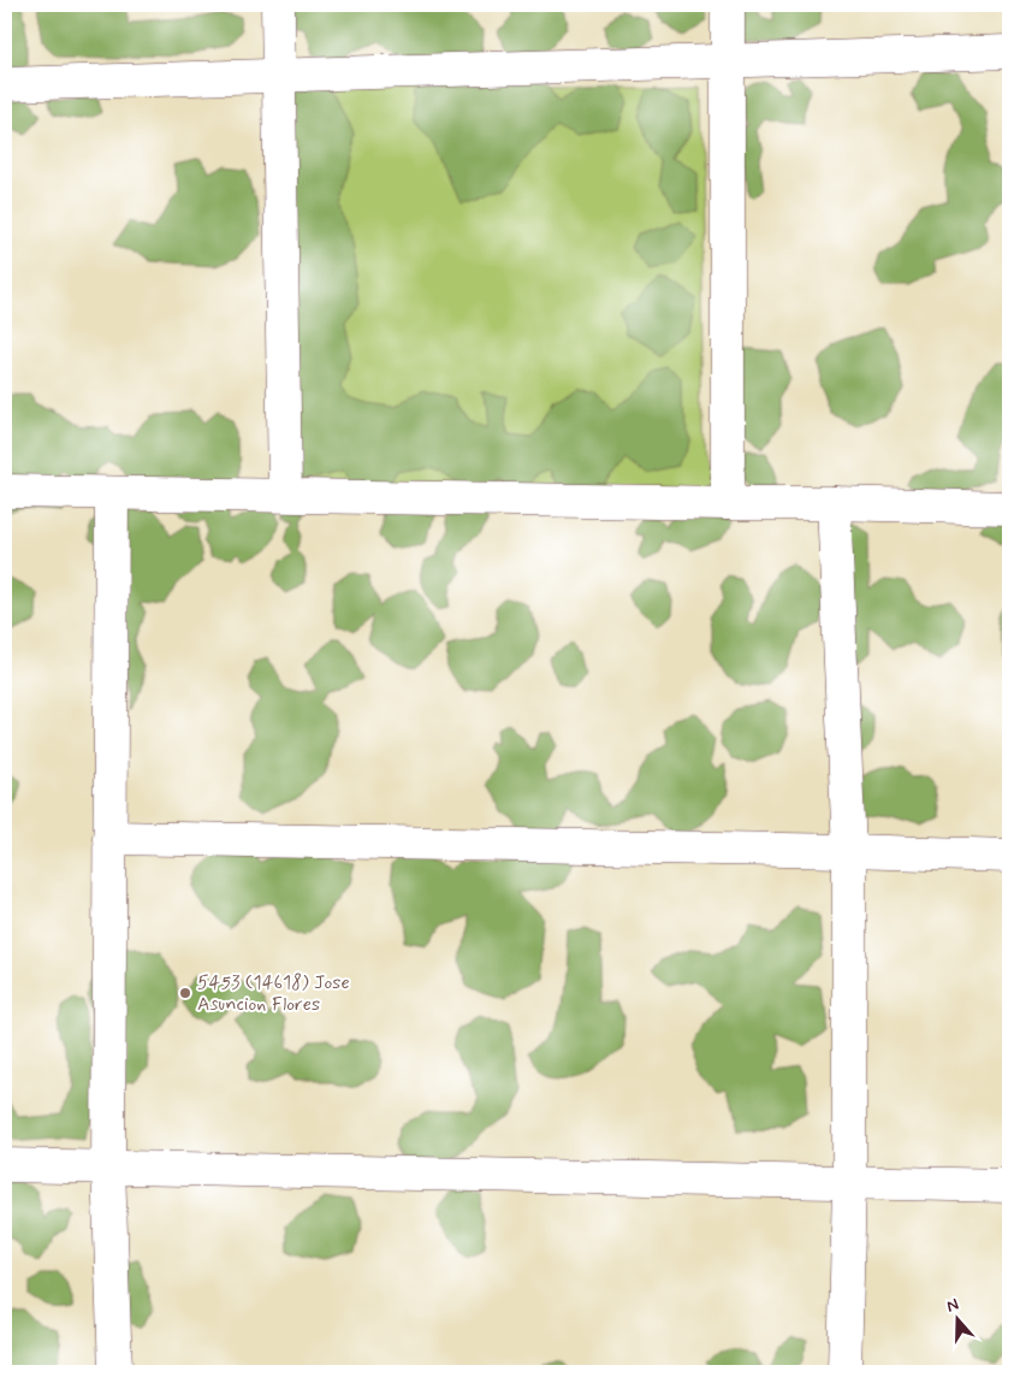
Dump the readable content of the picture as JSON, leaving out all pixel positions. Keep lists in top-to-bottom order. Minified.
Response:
{"places":["5453 (14618) Jose Asuncion Flores"],"north":"top"}
